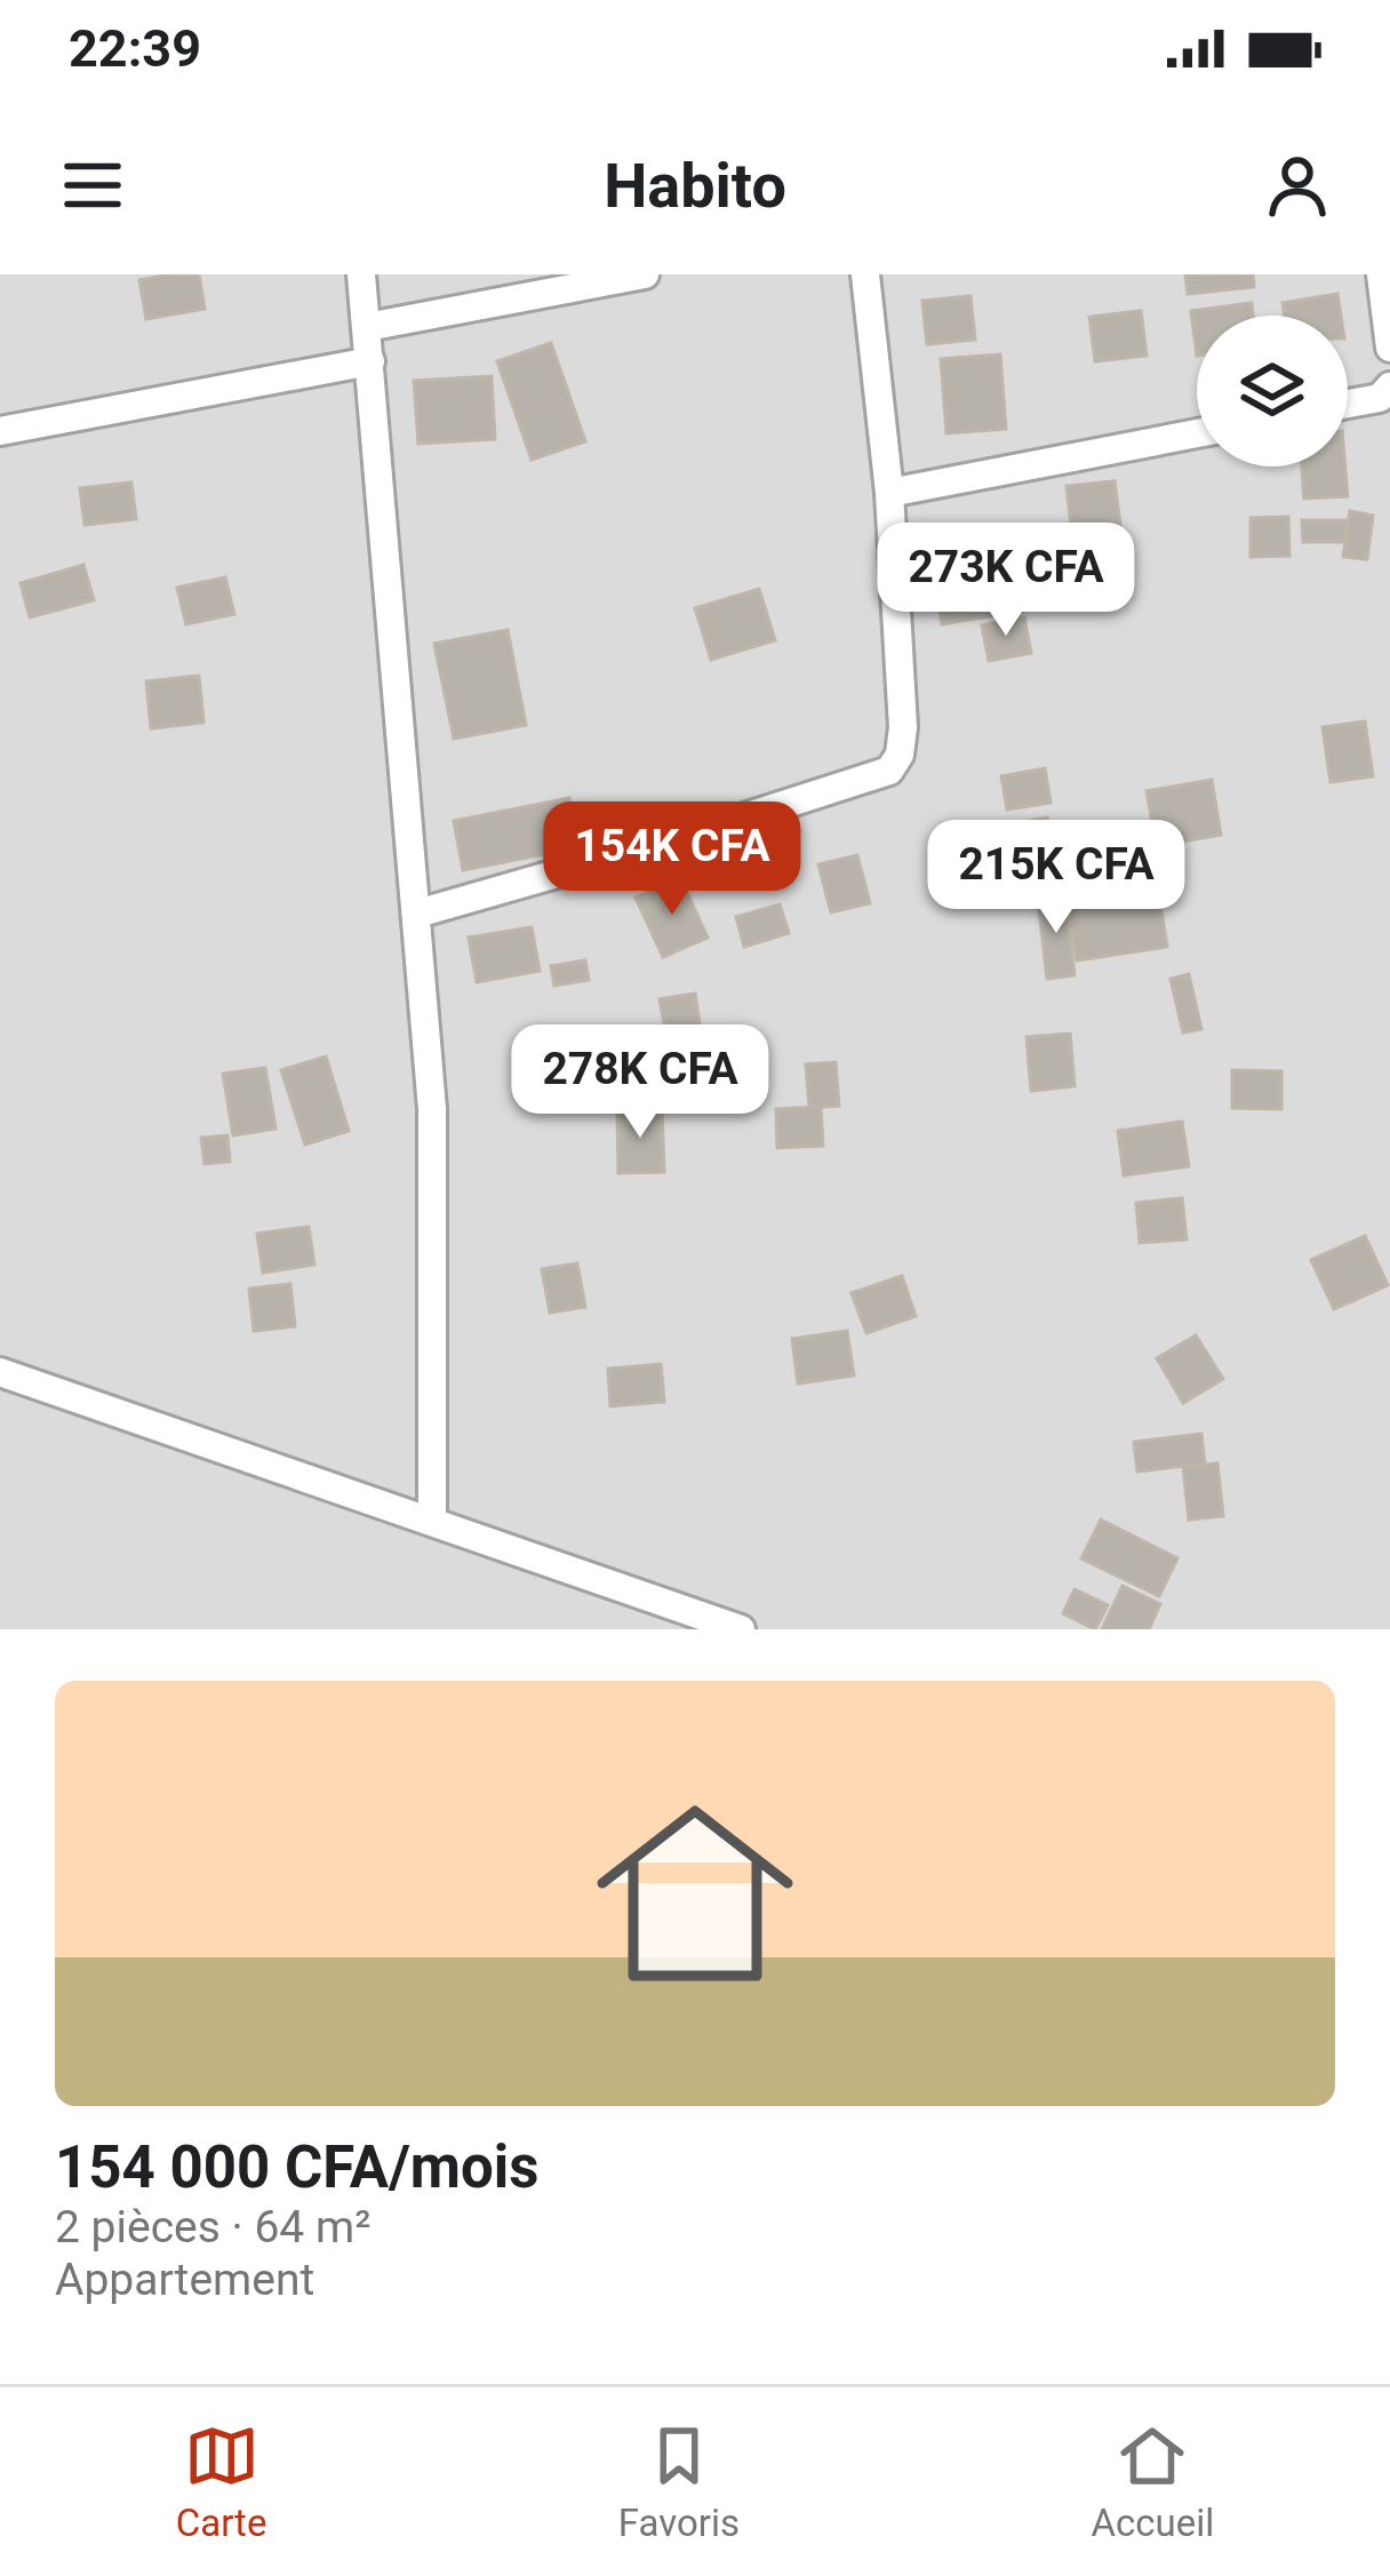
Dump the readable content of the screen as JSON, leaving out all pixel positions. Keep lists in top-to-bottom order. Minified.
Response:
{"page":{"status":"22:39","header":"Habito","price":["273K CFA","154K CFA","215K CFA","278K CFA"],"list":[{"name":"154 000 CFA/mois","note":"2 pièces · 64 m² · Appartement"}],"tabs":["Carte","Favoris","Accueil"]}}
